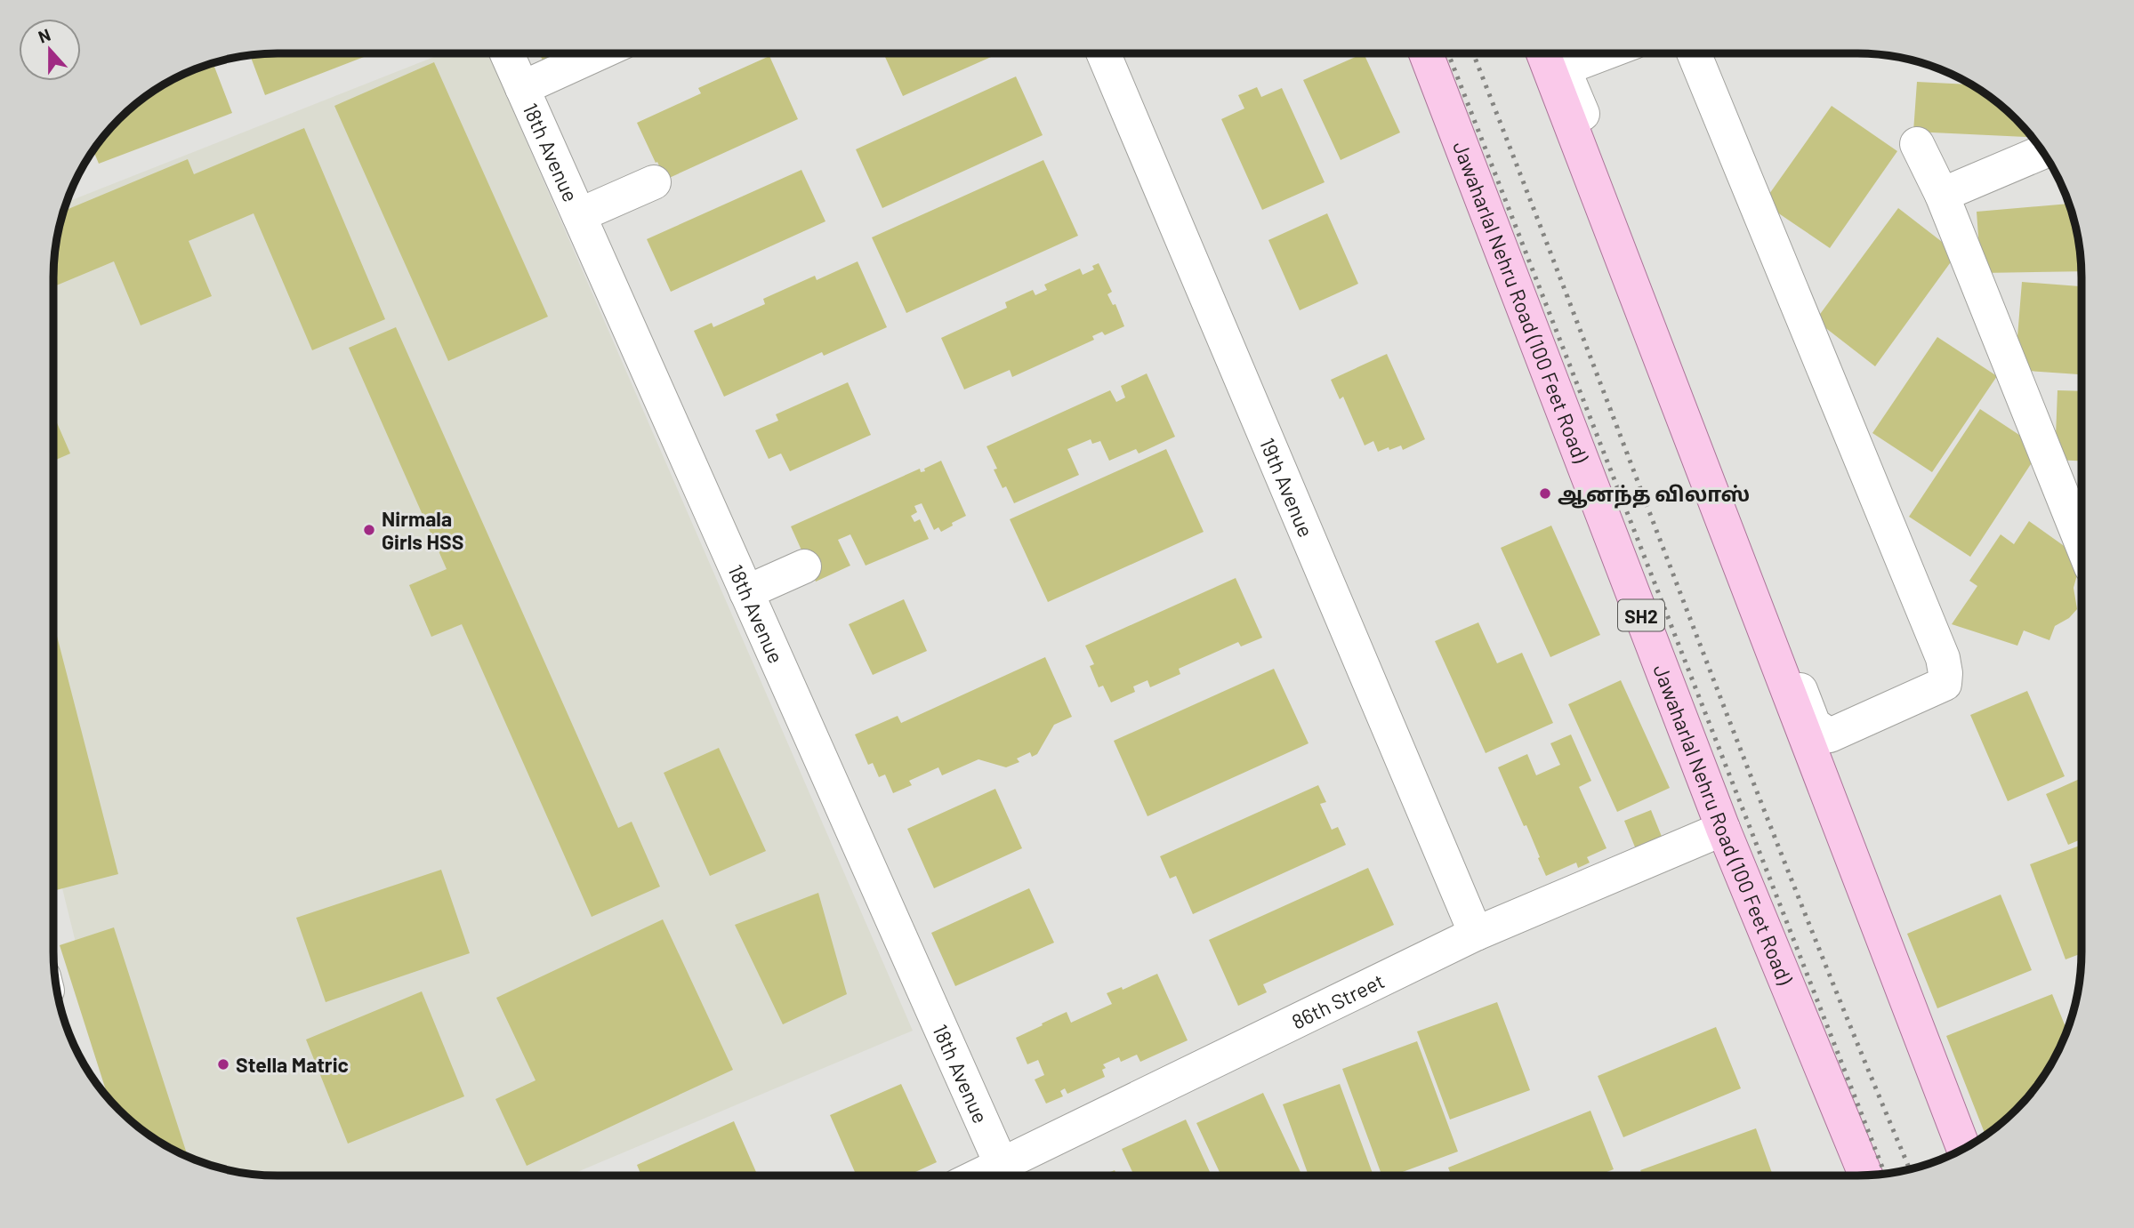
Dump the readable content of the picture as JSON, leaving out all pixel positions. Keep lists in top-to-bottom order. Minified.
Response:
{"streets":{"main road":["Jawaharlal Nehru Road (100 Feet Road)","SH2"],"street":["18th Avenue","19th Avenue","86th Street"]},"crossings":[["18th Avenue","86th Street"],["Jawaharlal Nehru Road (100 Feet Road)","86th Street"],["19th Avenue","86th Street"]],"places":["ஆனந்த விலாஸ்","Nirmala Girls HSS","Stella Matric"],"north":"top"}
